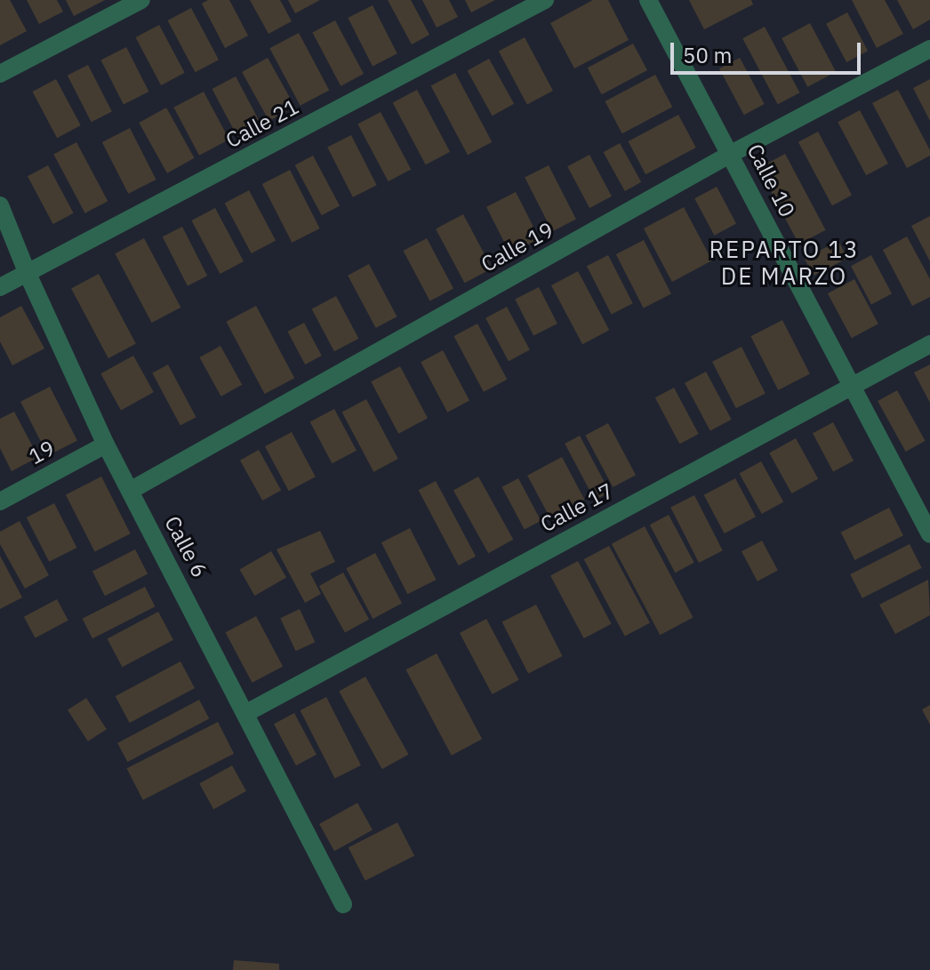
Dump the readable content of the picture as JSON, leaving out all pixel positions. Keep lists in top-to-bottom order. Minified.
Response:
{"streets":{"street":["Calle 21","Calle 10","Calle 19","19","Calle 17","Calle 6"]},"crossings":[["Calle 21","Calle 6"],["Calle 10","Calle 19"],["Calle 10","Calle 17"],["Calle 19","Calle 6"],["19","Calle 6"],["Calle 17","Calle 6"]],"districts":["REPARTO 13 DE MARZO"],"scale_bar":"50 m"}
